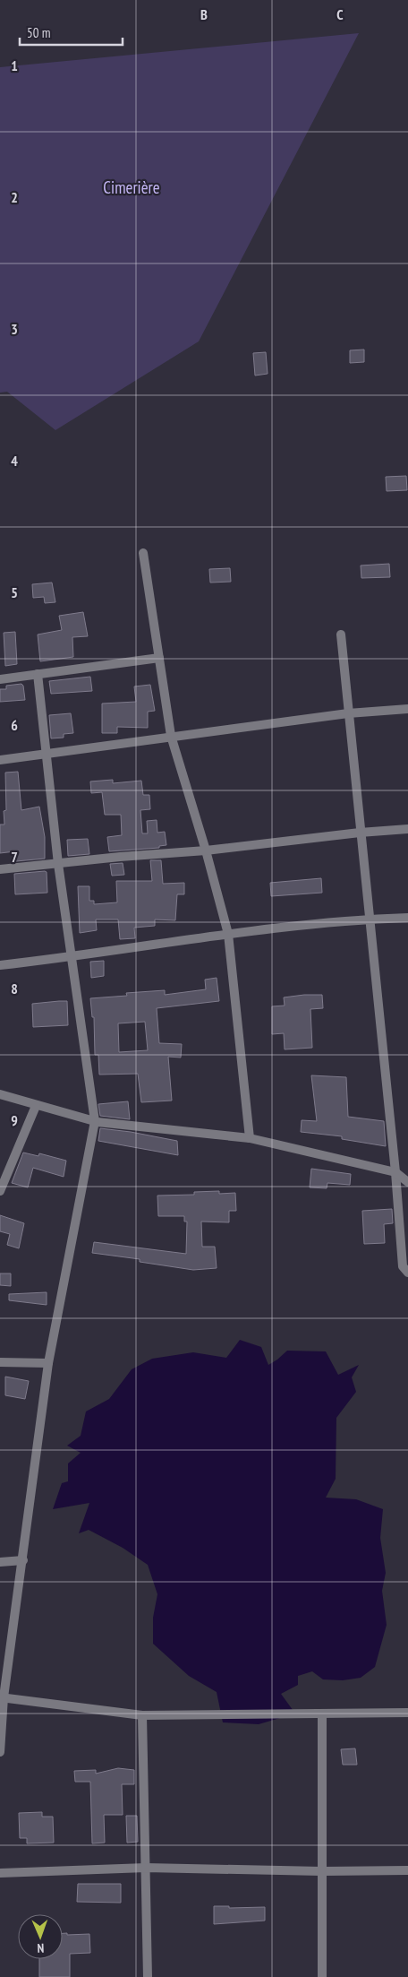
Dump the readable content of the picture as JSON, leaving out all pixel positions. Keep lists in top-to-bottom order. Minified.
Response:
{"parks":["Cimerière"],"scale_bar":"50 m","north":"bottom","grid":{"columns":["B","C"],"rows":["1","2","3","4","5","6","7","8","9"]}}
